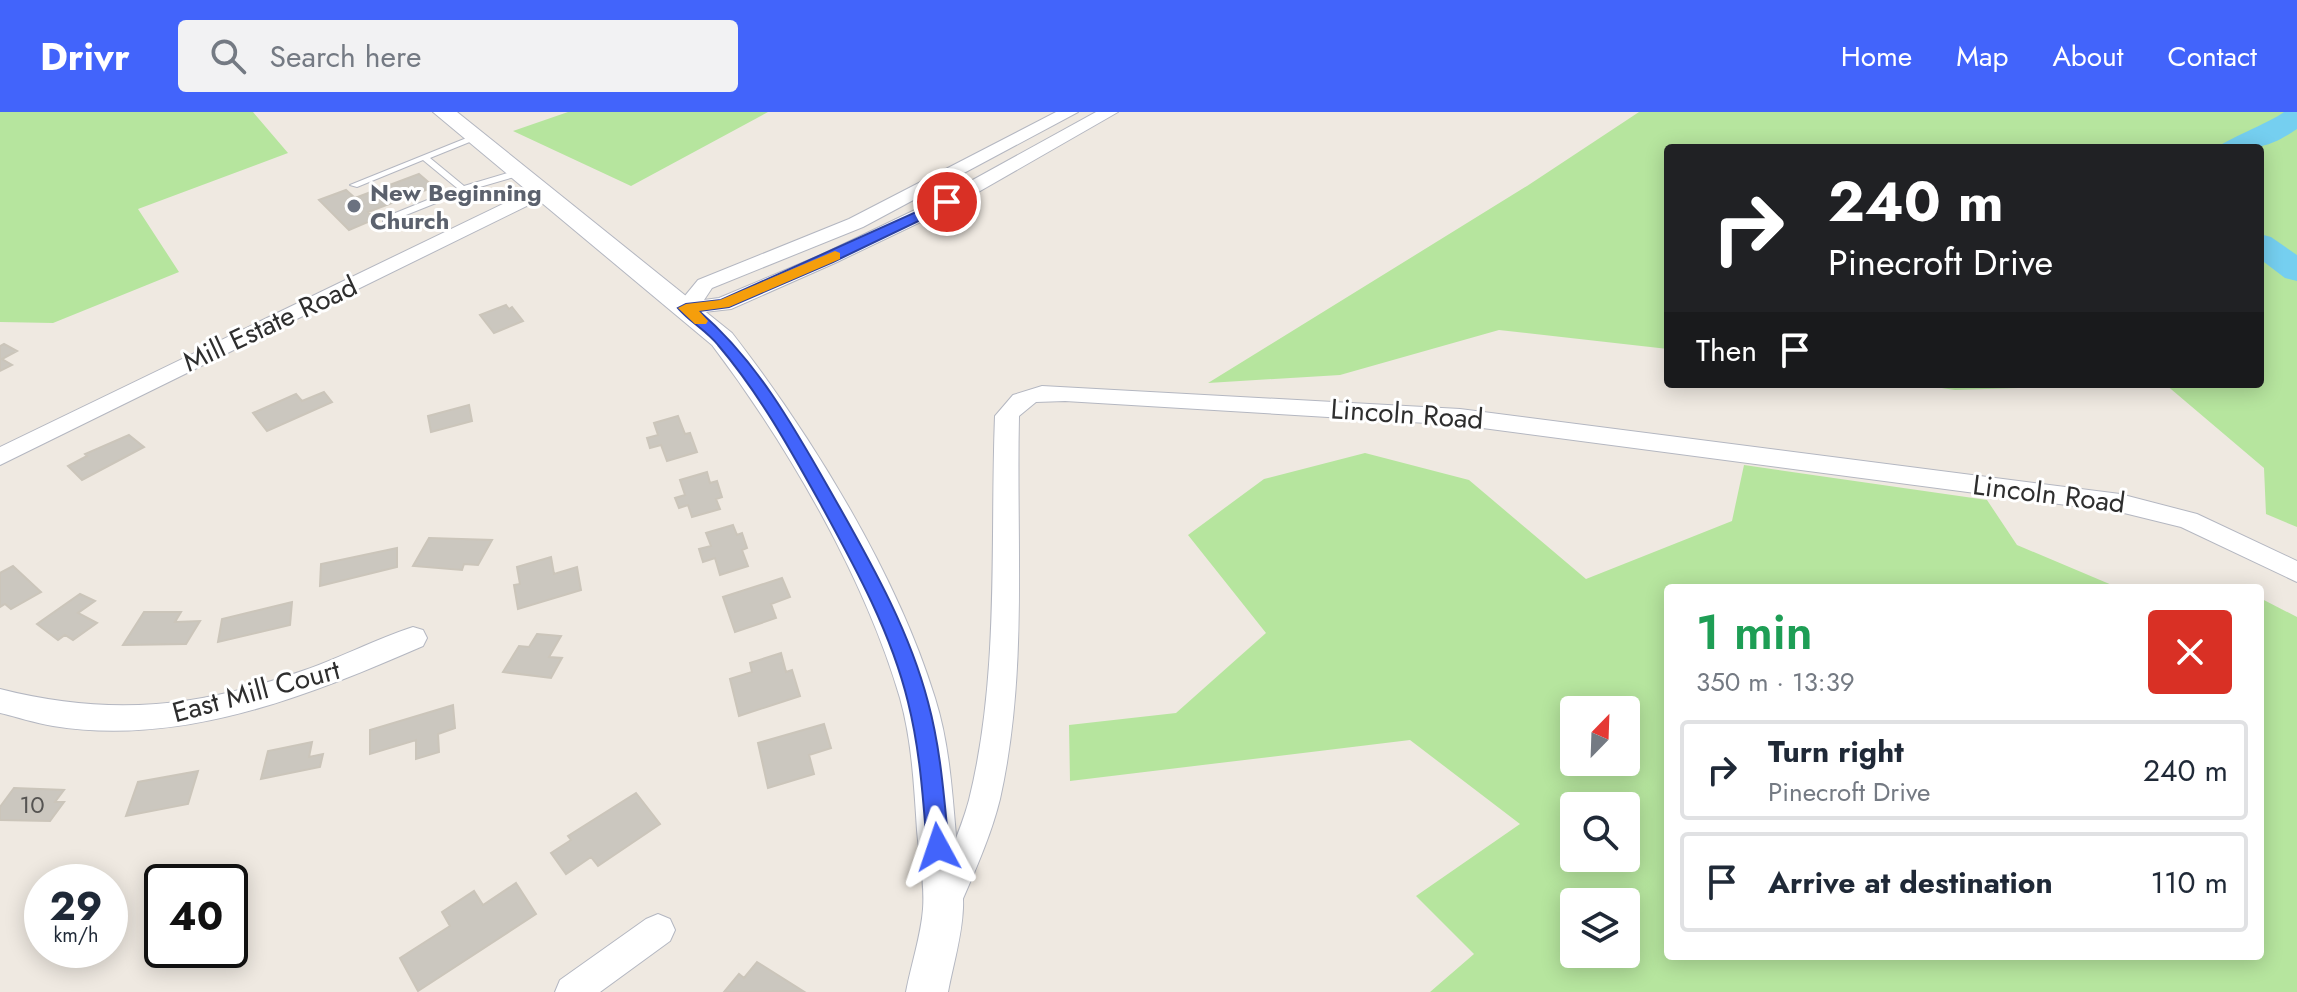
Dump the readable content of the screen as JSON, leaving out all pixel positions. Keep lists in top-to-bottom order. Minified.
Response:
{"streets":{"street":["Mill Estate Road","Lincoln Road","East Mill Court"]},"places":["New Beginning Church"],"house_numbers":["10"],"north":"top right","page":{"header":"Drivr","search":"Search here","nav":["Home","Map","About","Contact"],"turn":["240 m","Pinecroft Drive"],"then":"Then","heading":["1 min","350 m · 13:39"],"list":[{"name":"Turn right","note":"Pinecroft Drive","value":"240 m"},{"name":"Arrive at destination","value":"110 m"}],"speed":"29 km/h","limit":"40"}}
